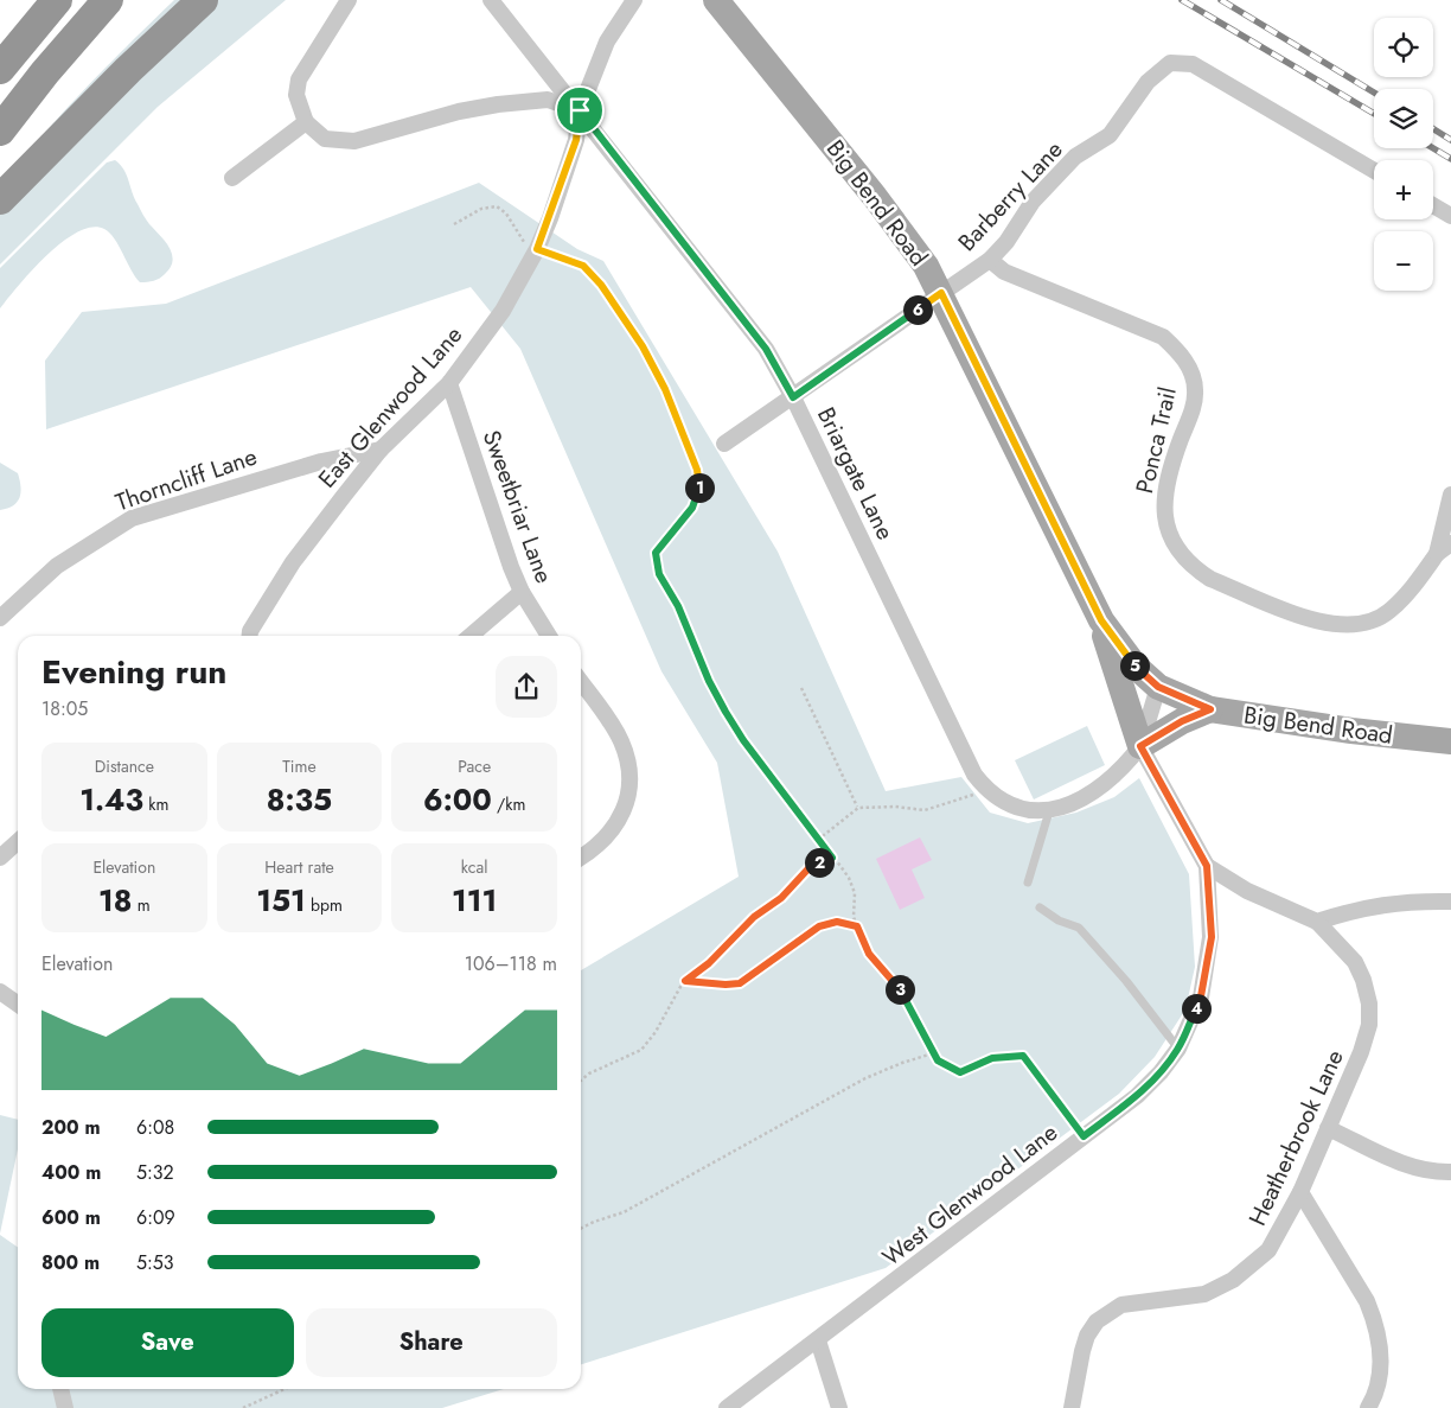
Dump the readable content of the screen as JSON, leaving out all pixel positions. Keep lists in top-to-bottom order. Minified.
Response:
{"streets":{"main road":["Big Bend Road"],"street":["Barberry Lane","East Glenwood Lane","Ponca Trail","Briargate Lane","Thorncliff Lane","Sweetbriar Lane","Heatherbrook Lane","West Glenwood Lane"]},"crossings":[["Barberry Lane","Big Bend Road"],["Barberry Lane","Ponca Trail"],["Barberry Lane","Briargate Lane"],["East Glenwood Lane","Briargate Lane"],["East Glenwood Lane","Thorncliff Lane"],["East Glenwood Lane","Sweetbriar Lane"],["Briargate Lane","West Glenwood Lane"]],"page":{"map_buttons":["+","−"],"pins":["6","1","5","2","3","4"],"heading":["Evening run","18:05"],"stats":[["Distance","1.43 km"],["Time","8:35"],["Pace","6:00 /km"],["Elevation","18 m"],["Heart rate","151 bpm"],["kcal","111"]],"chart":["Elevation","106–118 m"],"list":[{"name":"200 m","note":"6:08"},{"name":"400 m","note":"5:32"},{"name":"600 m","note":"6:09"},{"name":"800 m","note":"5:53"}],"buttons":["Save","Share"]}}
